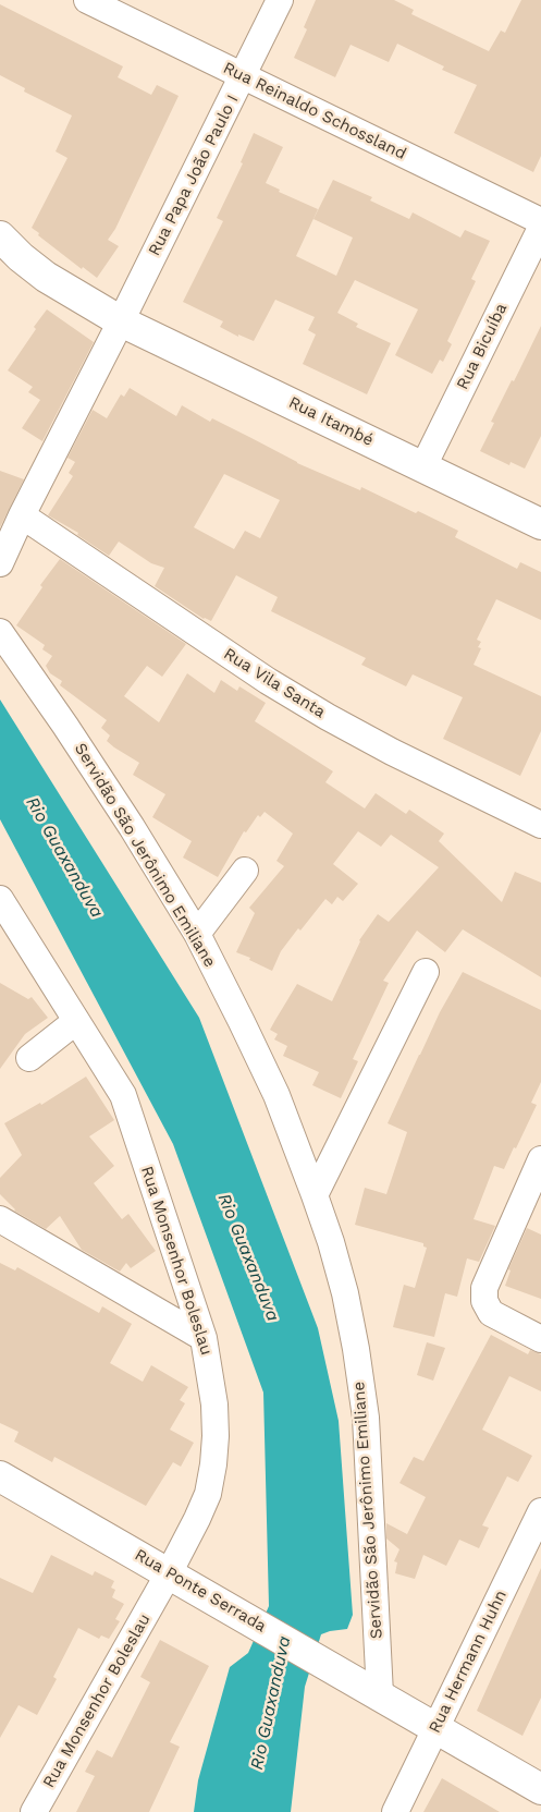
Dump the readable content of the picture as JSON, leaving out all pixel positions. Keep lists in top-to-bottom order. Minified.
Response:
{"streets":{"street":["Rua Reinaldo Schossland","Rua Papa João Paulo I","Rua Bicuíba","Rua Itambé","Rua Vila Santa","Servidão São Jerônimo Emiliane","Rua Monsenhor Boleslau","Rua Ponte Serrada","Rua Hermann Huhn"]},"crossings":[["Rua Reinaldo Schossland","Rua Papa João Paulo I"],["Rua Papa João Paulo I","Rua Itambé"],["Rua Bicuíba","Rua Itambé"],["Servidão São Jerônimo Emiliane","Rua Ponte Serrada"],["Rua Monsenhor Boleslau","Rua Ponte Serrada"],["Rua Ponte Serrada","Rua Hermann Huhn"]],"water":["Rio Guaxanduva"]}
